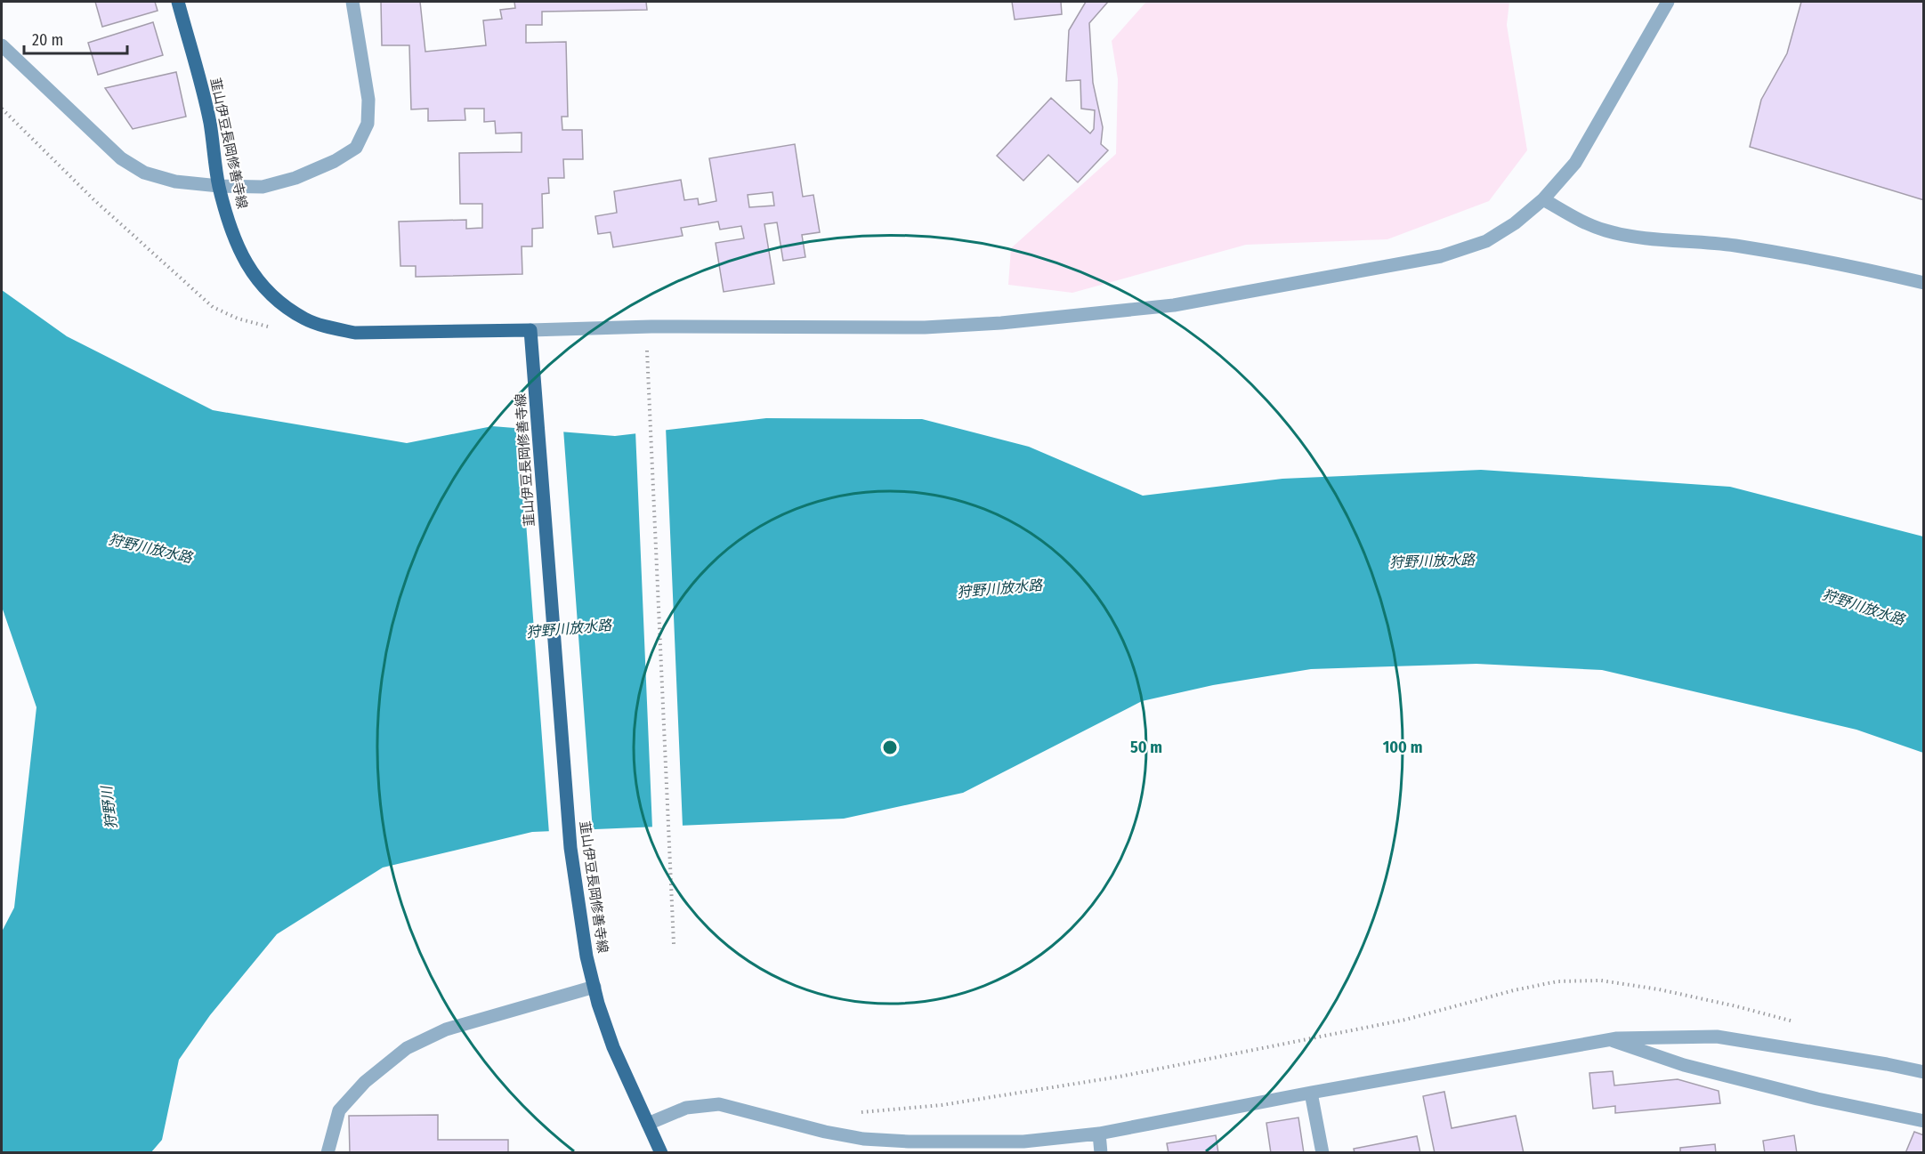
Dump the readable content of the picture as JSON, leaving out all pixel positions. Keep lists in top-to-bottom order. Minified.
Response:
{"streets":{"main road":["韮山伊豆長岡修善寺線"]},"water":["狩野川放水路","狩野川"],"scale_bar":"20 m","rings":["50 m","100 m"]}
